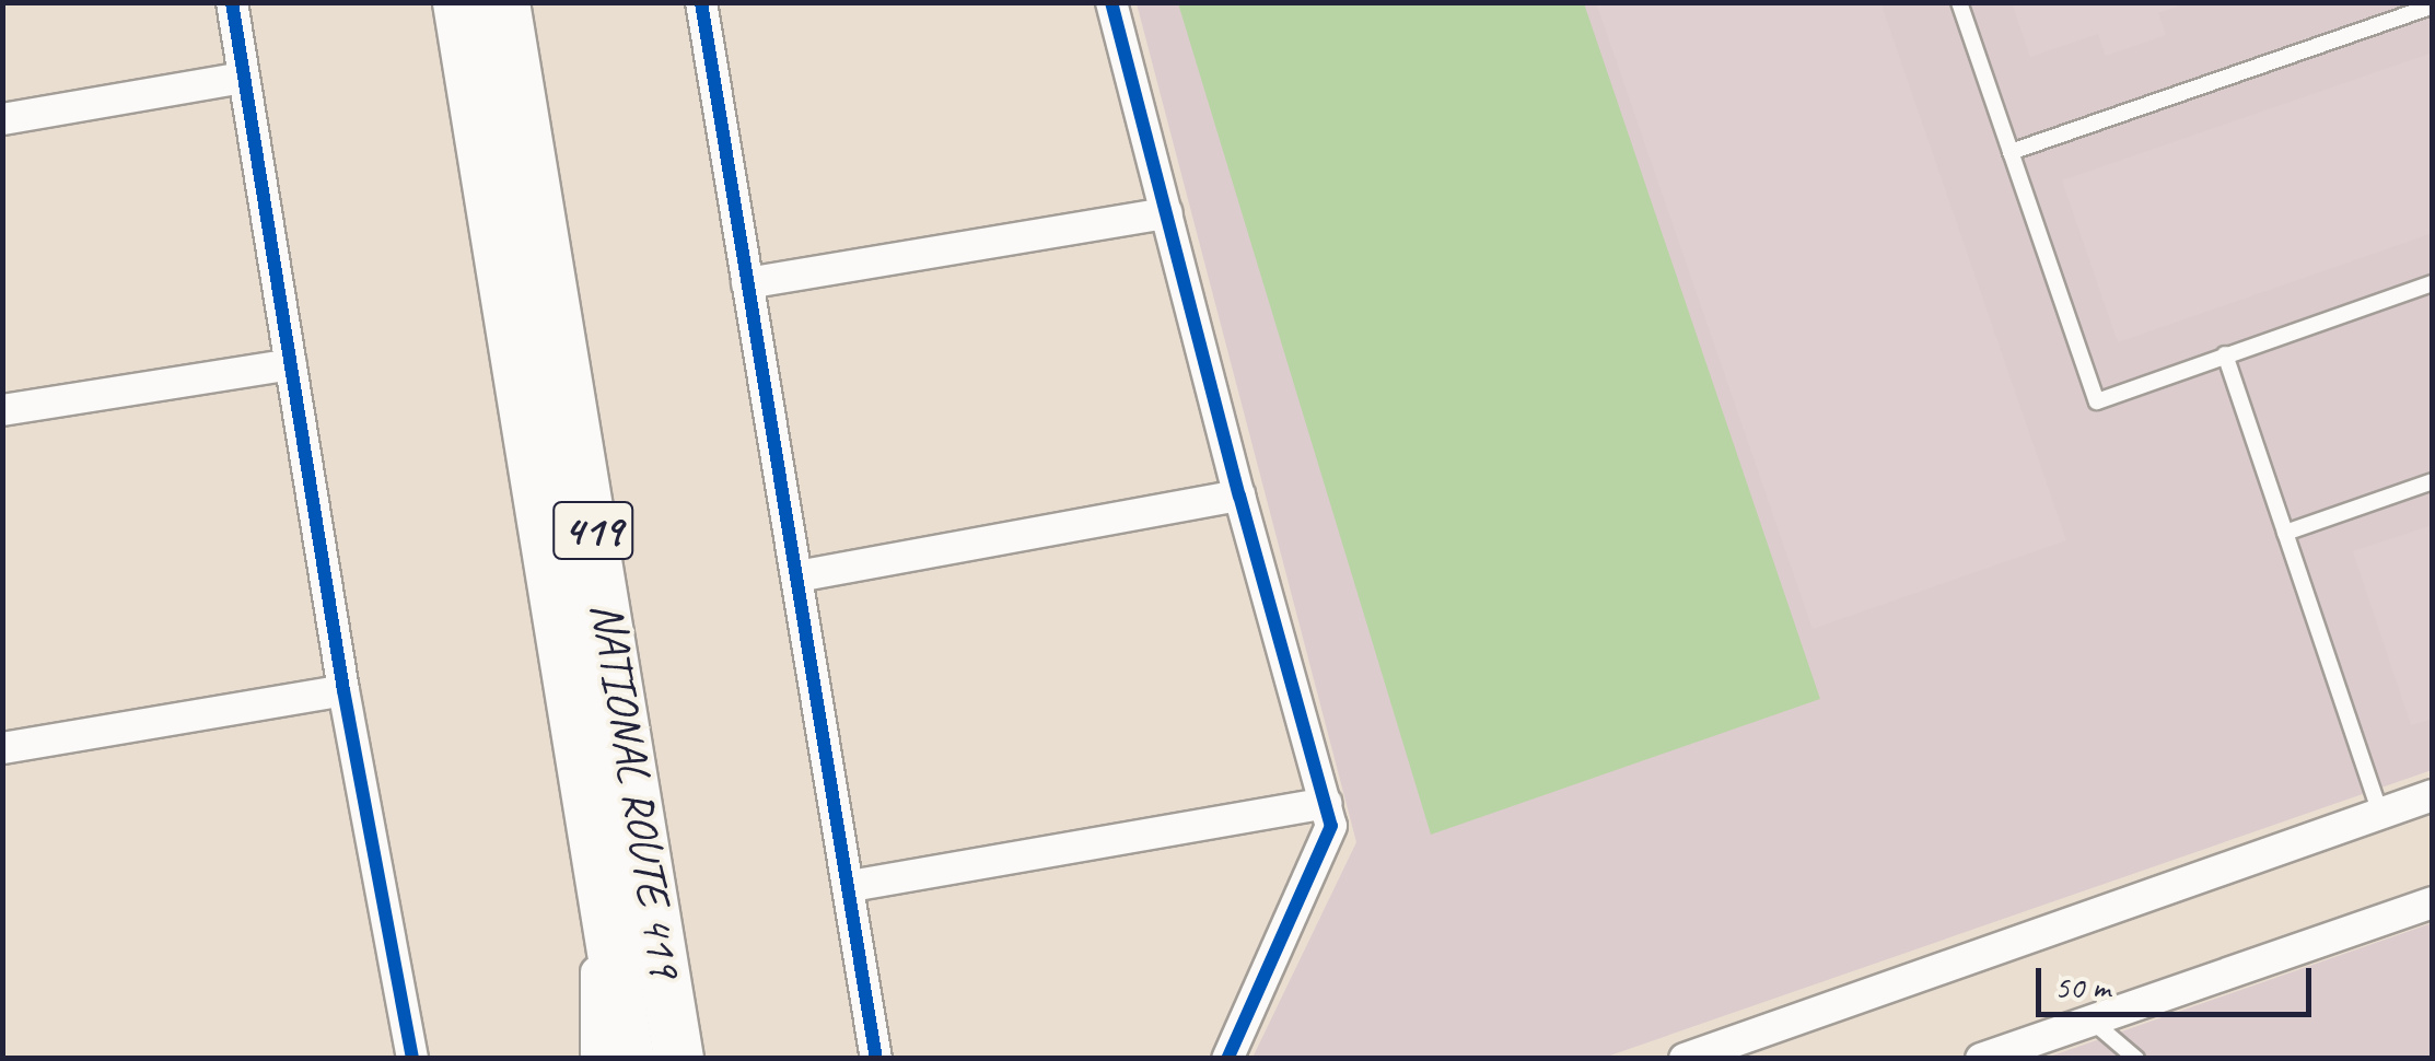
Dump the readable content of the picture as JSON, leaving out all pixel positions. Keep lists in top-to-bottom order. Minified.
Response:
{"streets":{"highway":["419","NATIONAL ROUTE 419"]},"scale_bar":"50 m"}
